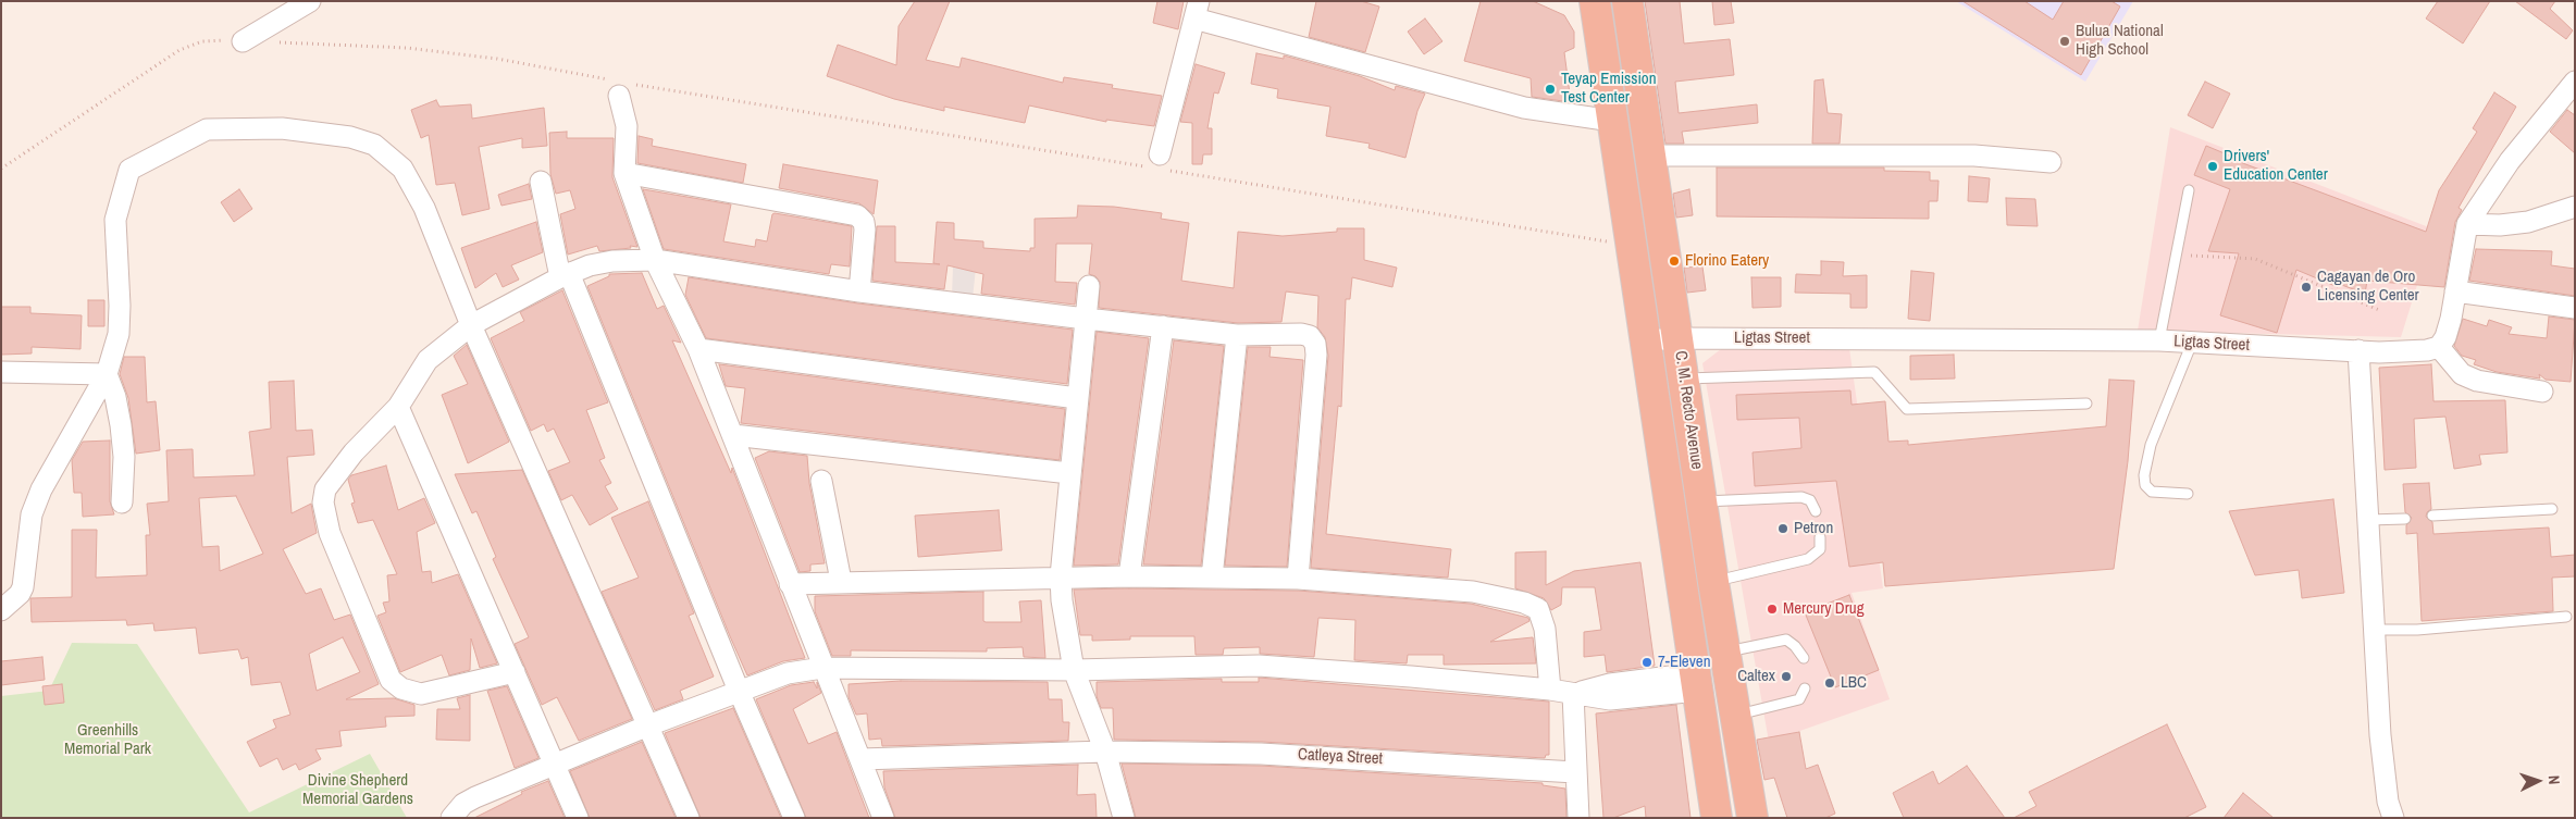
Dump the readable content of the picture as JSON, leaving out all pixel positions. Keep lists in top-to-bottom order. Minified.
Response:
{"streets":{"highway":["C. M. Recto Avenue"],"street":["Ligtas Street","Catleya Street"]},"crossings":[["Ligtas Street","C. M. Recto Avenue"]],"parks":["Greenhills Memorial Park","Divine Shepherd Memorial Gardens"],"places":["Bulua National High School","Teyap Emission Test Center","Drivers' Education Center","Florino Eatery","Cagayan de Oro Licensing Center","Petron","Mercury Drug","7-Eleven","Caltex","LBC"],"north":"right"}
